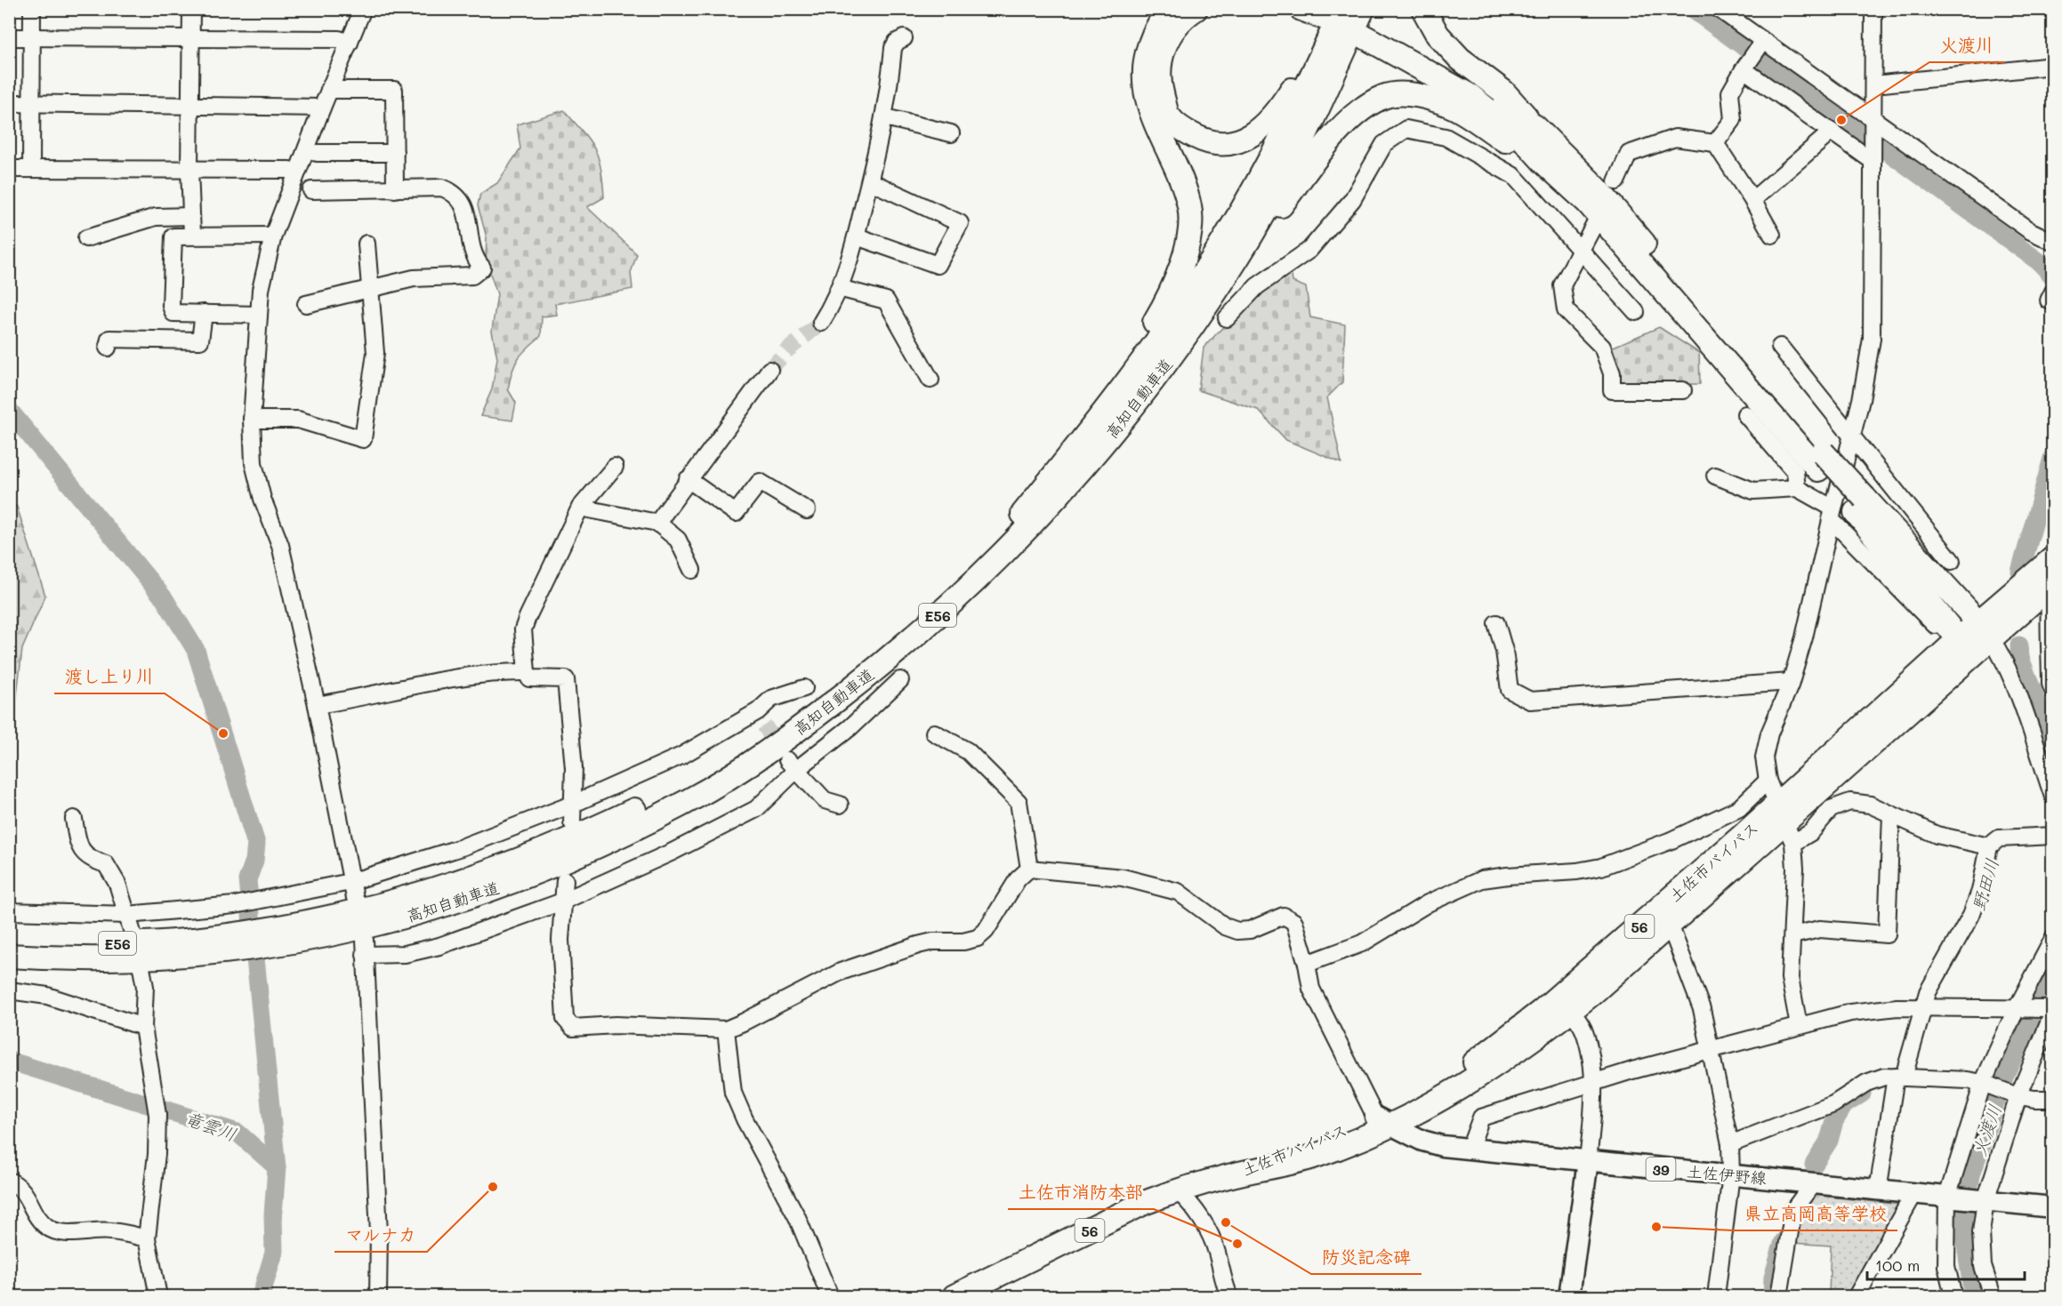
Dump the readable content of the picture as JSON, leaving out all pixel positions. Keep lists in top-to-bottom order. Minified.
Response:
{"streets":{"highway":["高知自動車道","E56","土佐市バイパス","56"],"main road":["39","土佐伊野線"]},"crossings":[["土佐市バイパス","56"],["土佐市バイパス","土佐伊野線"]],"water":["野田川","竜雲川","火渡川"],"places":["火渡川","渡し上り川","マルナカ","防災記念碑","県立高岡高等学校","土佐市消防本部"],"scale_bar":"100 m"}
